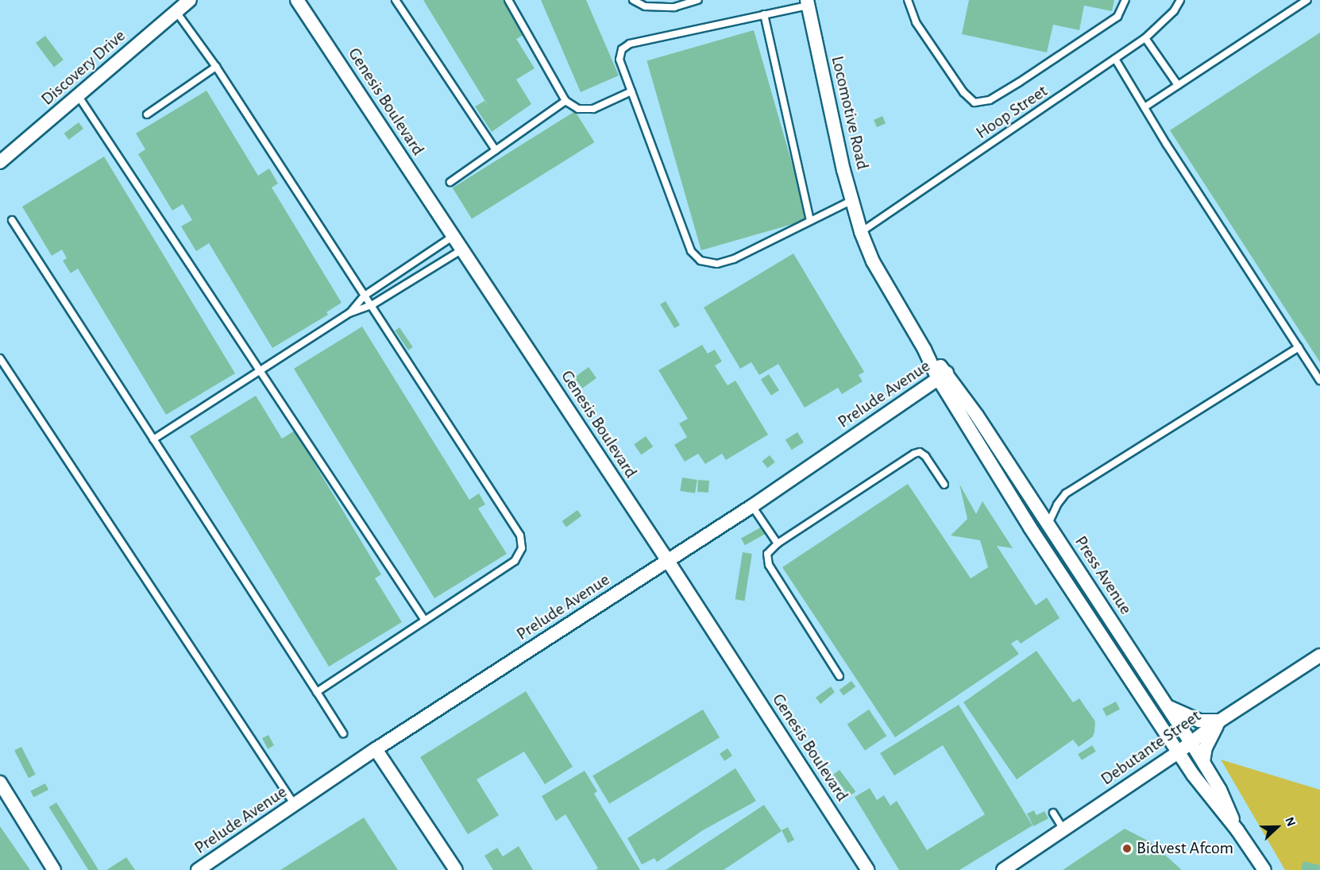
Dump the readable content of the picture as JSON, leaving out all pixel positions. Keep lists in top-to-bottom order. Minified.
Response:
{"streets":{"street":["Discovery Drive","Genesis Boulevard","Locomotive Road","Prelude Avenue","Press Avenue","Debutante Street"],"lane":["Hoop Street"]},"crossings":[["Genesis Boulevard","Prelude Avenue"],["Hoop Street","Locomotive Road"],["Hoop Street","Press Avenue"],["Locomotive Road","Press Avenue"],["Prelude Avenue","Press Avenue"],["Press Avenue","Debutante Street"]],"places":["Bidvest Afcom"],"north":"right"}
